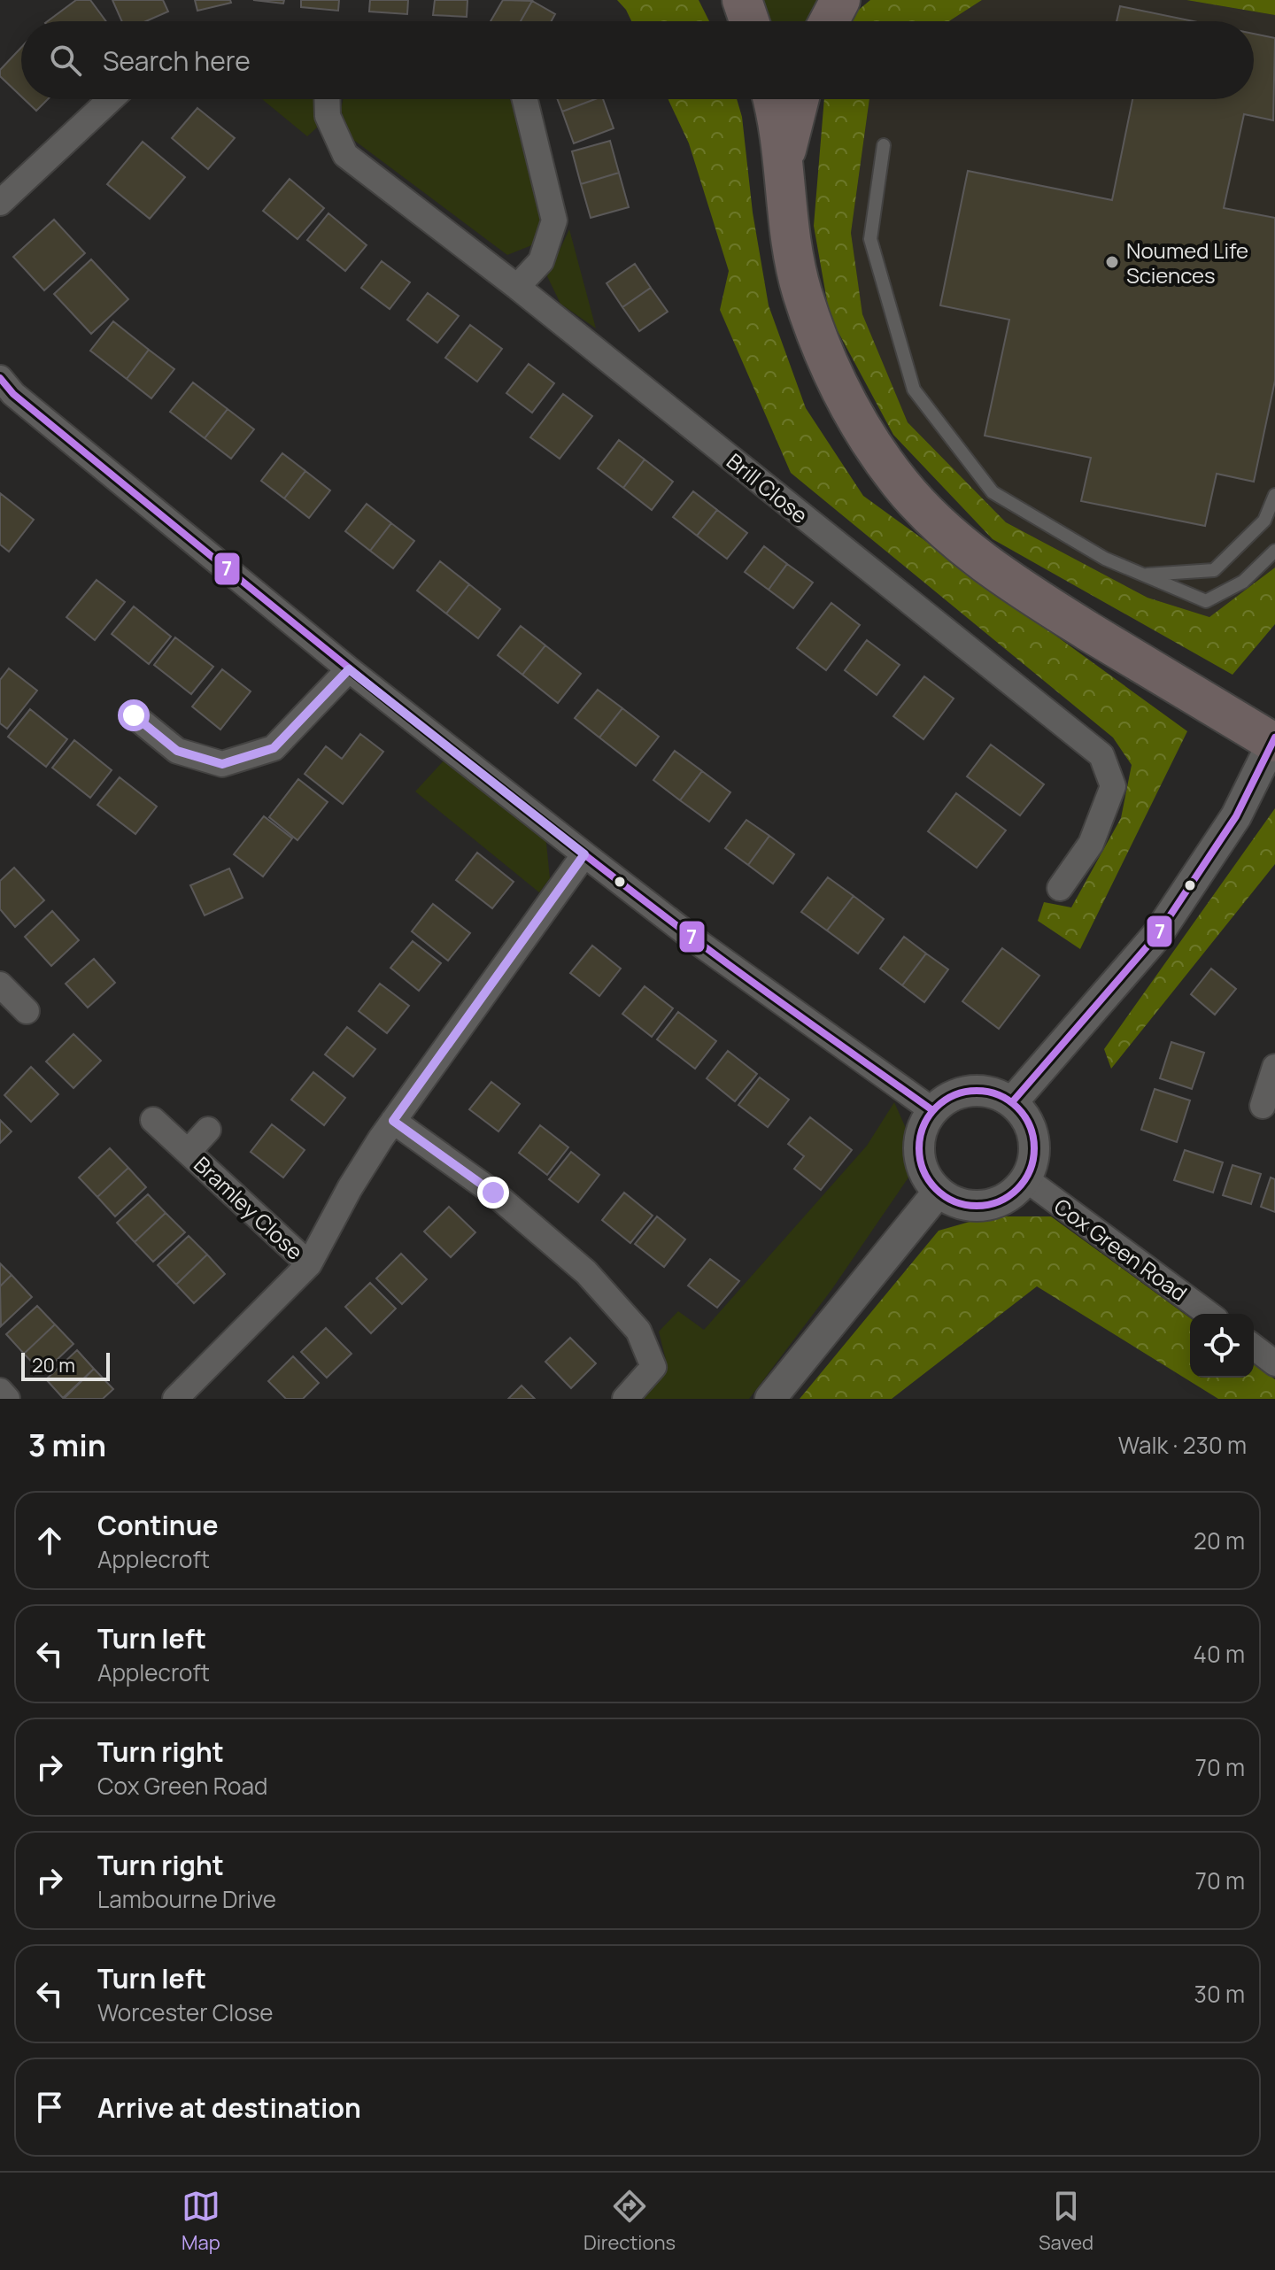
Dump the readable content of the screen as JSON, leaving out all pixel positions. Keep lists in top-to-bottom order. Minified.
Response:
{"streets":{"street":["Brill Close","Bramley Close","Cox Green Road"]},"places":["Noumed Life Sciences"],"lines":["transit line 7"],"scale_bar":"20 m","page":{"search":"Search here","scale":"20 m","heading":["3 min","Walk · 230 m"],"list":[["Continue","Applecroft","20 m"],["Turn left","Applecroft","40 m"],["Turn right","Cox Green Road","70 m"],["Turn right","Lambourne Drive","70 m"],["Turn left","Worcester Close","30 m"],"Arrive at destination"],"nav":["Map","Directions","Saved"]}}
